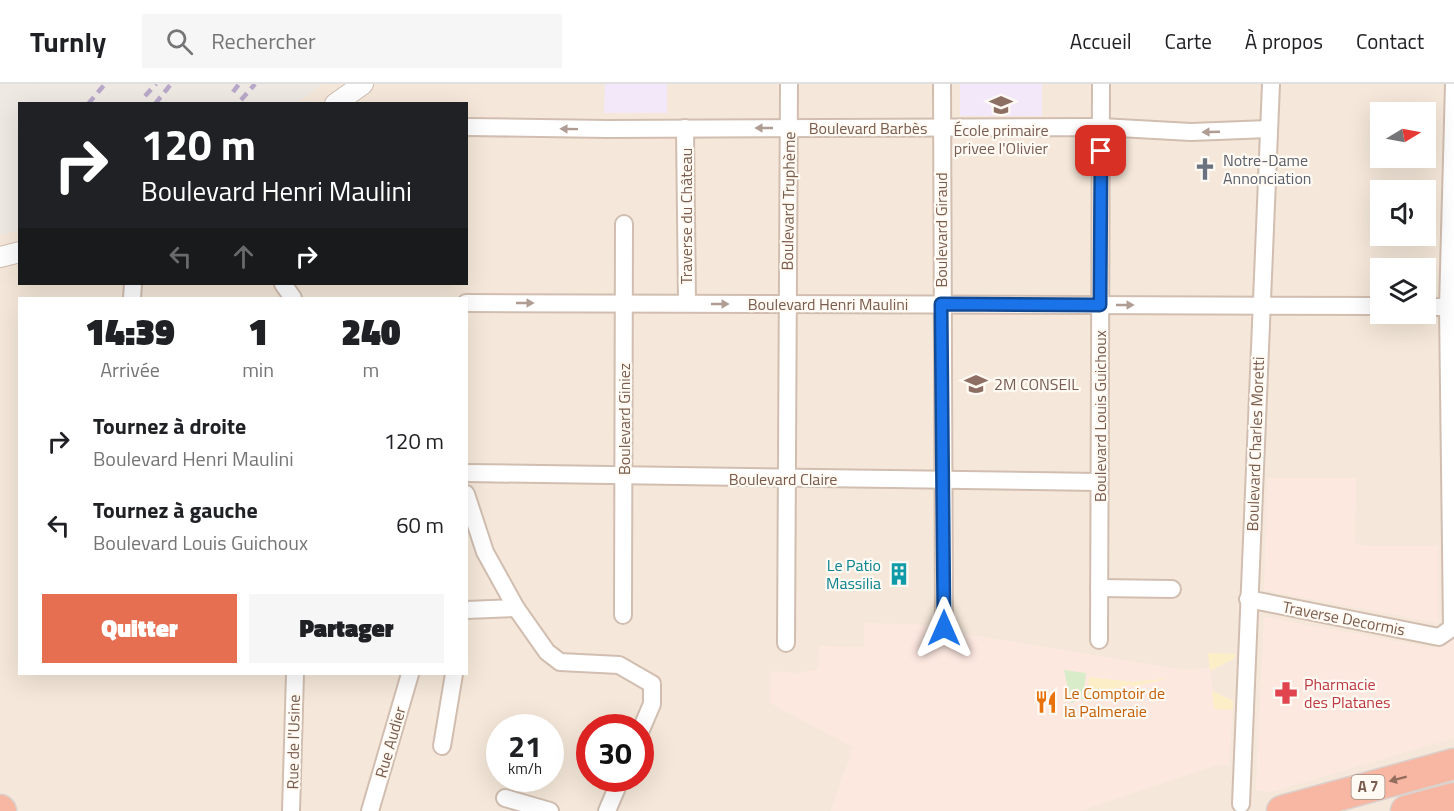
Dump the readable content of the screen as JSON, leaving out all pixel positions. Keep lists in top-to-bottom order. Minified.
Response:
{"streets":{"highway":["A 7"],"street":["Boulevard Barbès","Boulevard Truphème","Traverse du Château","Boulevard Giraud","Boulevard Henri Maulini","Boulevard Louis Guichoux","Boulevard Giniez","Boulevard Charles Moretti","Boulevard Claire","Traverse Decormis","Rue de l'Usine","Rue Audier"]},"crossings":[["Boulevard Barbès","Boulevard Truphème"],["Boulevard Barbès","Traverse du Château"],["Boulevard Barbès","Boulevard Giraud"],["Boulevard Barbès","Boulevard Louis Guichoux"],["Boulevard Barbès","Boulevard Charles Moretti"],["Boulevard Truphème","Boulevard Henri Maulini"],["Boulevard Truphème","Boulevard Claire"],["Traverse du Château","Boulevard Henri Maulini"],["Boulevard Giraud","Boulevard Henri Maulini"],["Boulevard Giraud","Boulevard Claire"],["Boulevard Henri Maulini","Boulevard Louis Guichoux"],["Boulevard Henri Maulini","Boulevard Giniez"],["Boulevard Henri Maulini","Boulevard Charles Moretti"],["Boulevard Louis Guichoux","Boulevard Claire"],["Boulevard Giniez","Boulevard Claire"],["Boulevard Charles Moretti","Traverse Decormis"]],"one_way":["Boulevard Barbès","Boulevard Henri Maulini"],"places":{"school or university":["École primaire privee l'Olivier","2M CONSEIL"],"church":["Notre-Dame Annonciation"],"building":["Le Patio Massilia"],"pharmacy":["Pharmacie des Platanes"],"restaurant":["Le Comptoir de la Palmeraie"]},"north":"right","page":{"header":"Turnly","search":"Rechercher","nav":["Accueil","Carte","À propos","Contact"],"turn":["120 m","Boulevard Henri Maulini"],"eta":["14:39","Arrivée","1","min","240","m"],"list":[{"name":"Tournez à droite","note":"Boulevard Henri Maulini","value":"120 m"},{"name":"Tournez à gauche","note":"Boulevard Louis Guichoux","value":"60 m"}],"buttons":["Quitter","Partager"],"speed":"21 km/h","limit":"30"}}
